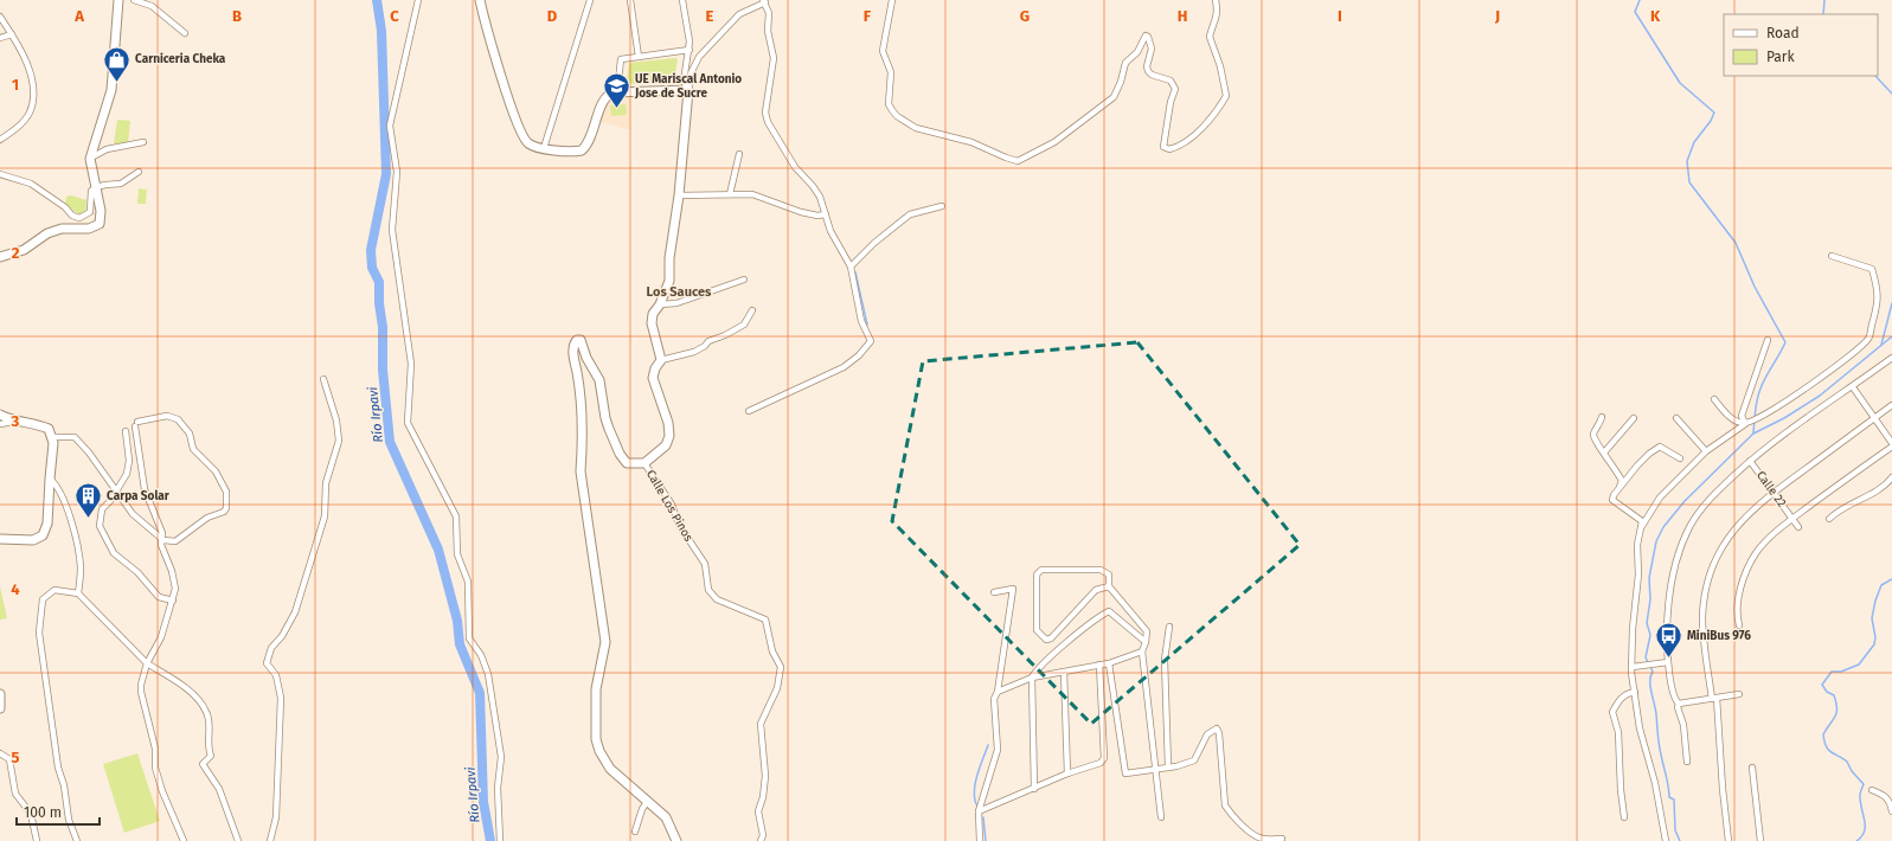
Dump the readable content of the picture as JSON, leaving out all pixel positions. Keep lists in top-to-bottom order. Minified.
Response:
{"streets":{"street":["Calle 22","Calle Los Pinos"]},"districts":["Los Sauces"],"water":["Río Irpavi"],"places":{"shop":["Carniceria Cheka"],"school or university":["UE Mariscal Antonio Jose de Sucre"],"building":["Carpa Solar"],"bus stop":["MiniBus 976"]},"legend":["Road","Park"],"scale_bar":"100 m","grid":{"columns":["A","B","C","D","E","F","G","H","I","J","K"],"rows":["1","2","3","4","5"]}}
